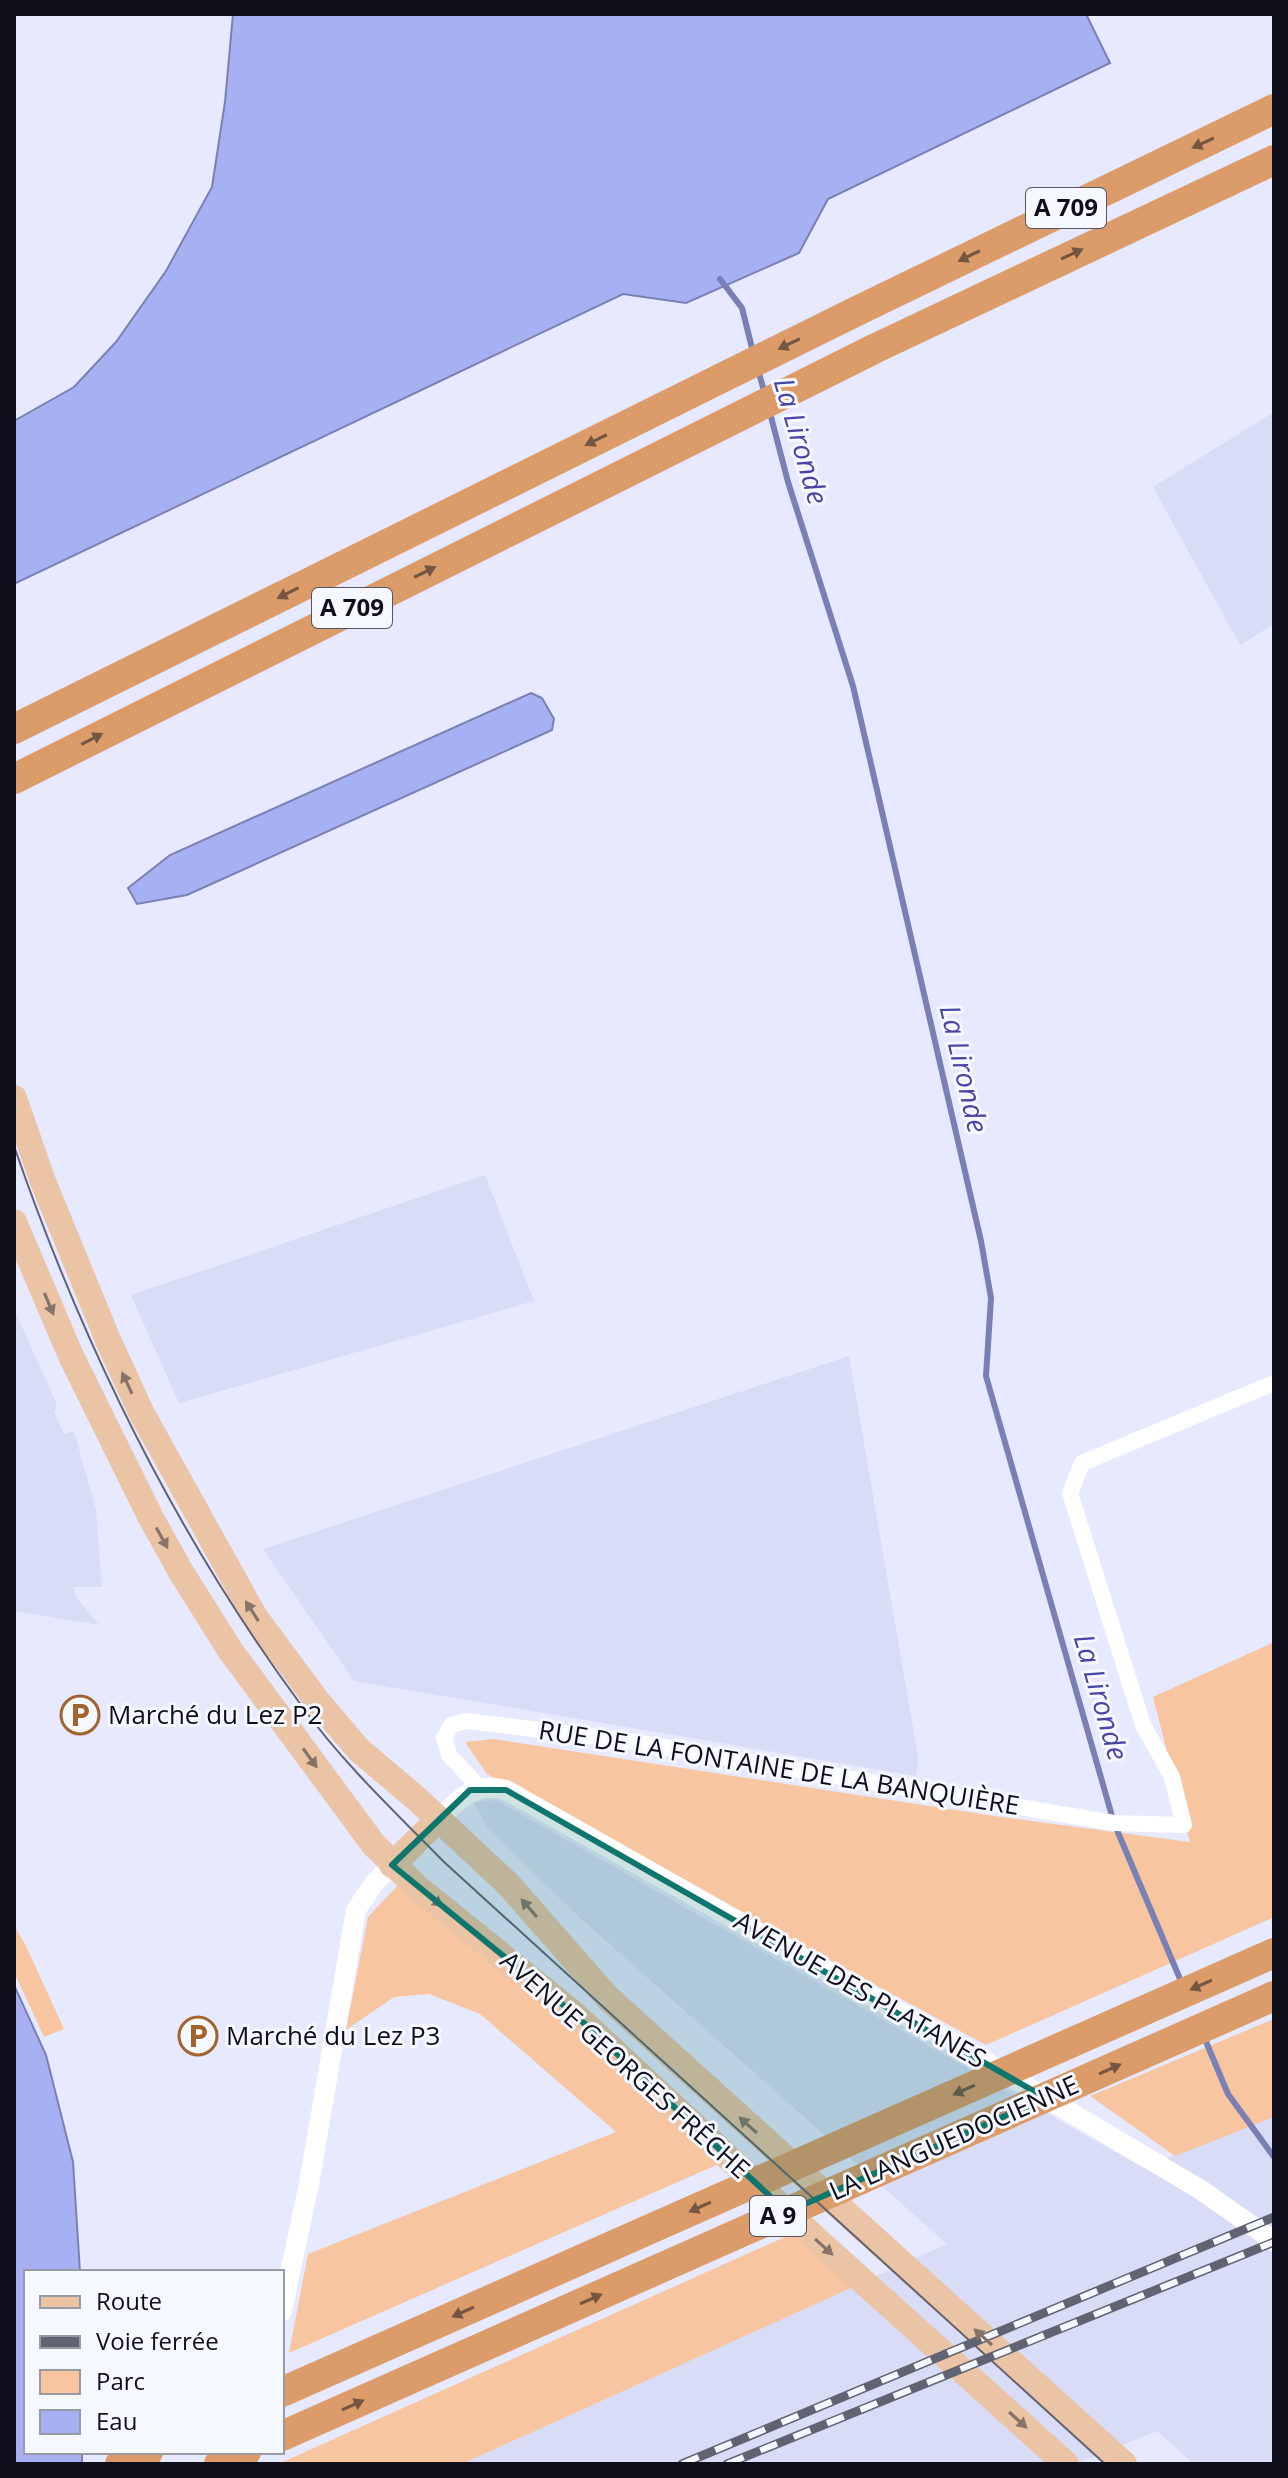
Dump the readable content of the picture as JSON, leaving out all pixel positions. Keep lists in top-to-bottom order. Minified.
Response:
{"streets":{"highway":["A 709","LA LANGUEDOCIENNE","A 9"],"main road":["AVENUE GEORGES FRÊCHE"],"street":["RUE DE LA FONTAINE DE LA BANQUIÈRE","AVENUE DES PLATANES"]},"crossings":[["RUE DE LA FONTAINE DE LA BANQUIÈRE","AVENUE DES PLATANES"]],"water":["La Lironde"],"places":{"parking":["Marché du Lez P2","Marché du Lez P3"]},"legend":["Route","Voie ferrée","Parc","Eau"]}
